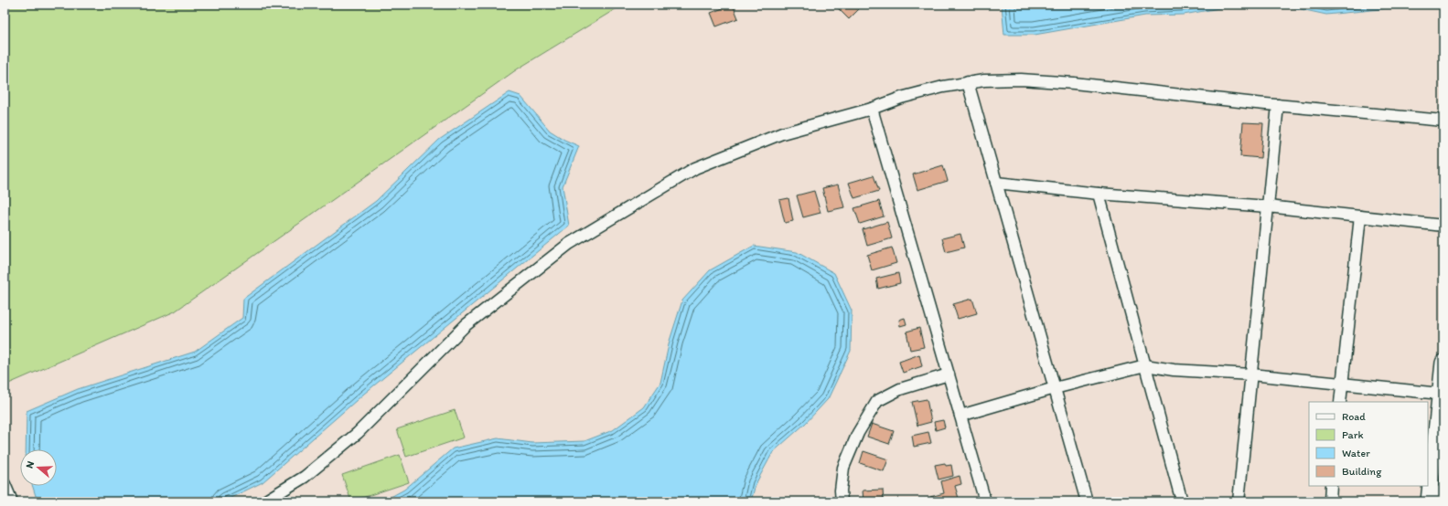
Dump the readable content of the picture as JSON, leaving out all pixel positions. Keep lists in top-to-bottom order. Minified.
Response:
{"legend":["Road","Park","Water","Building"],"north":"left"}
